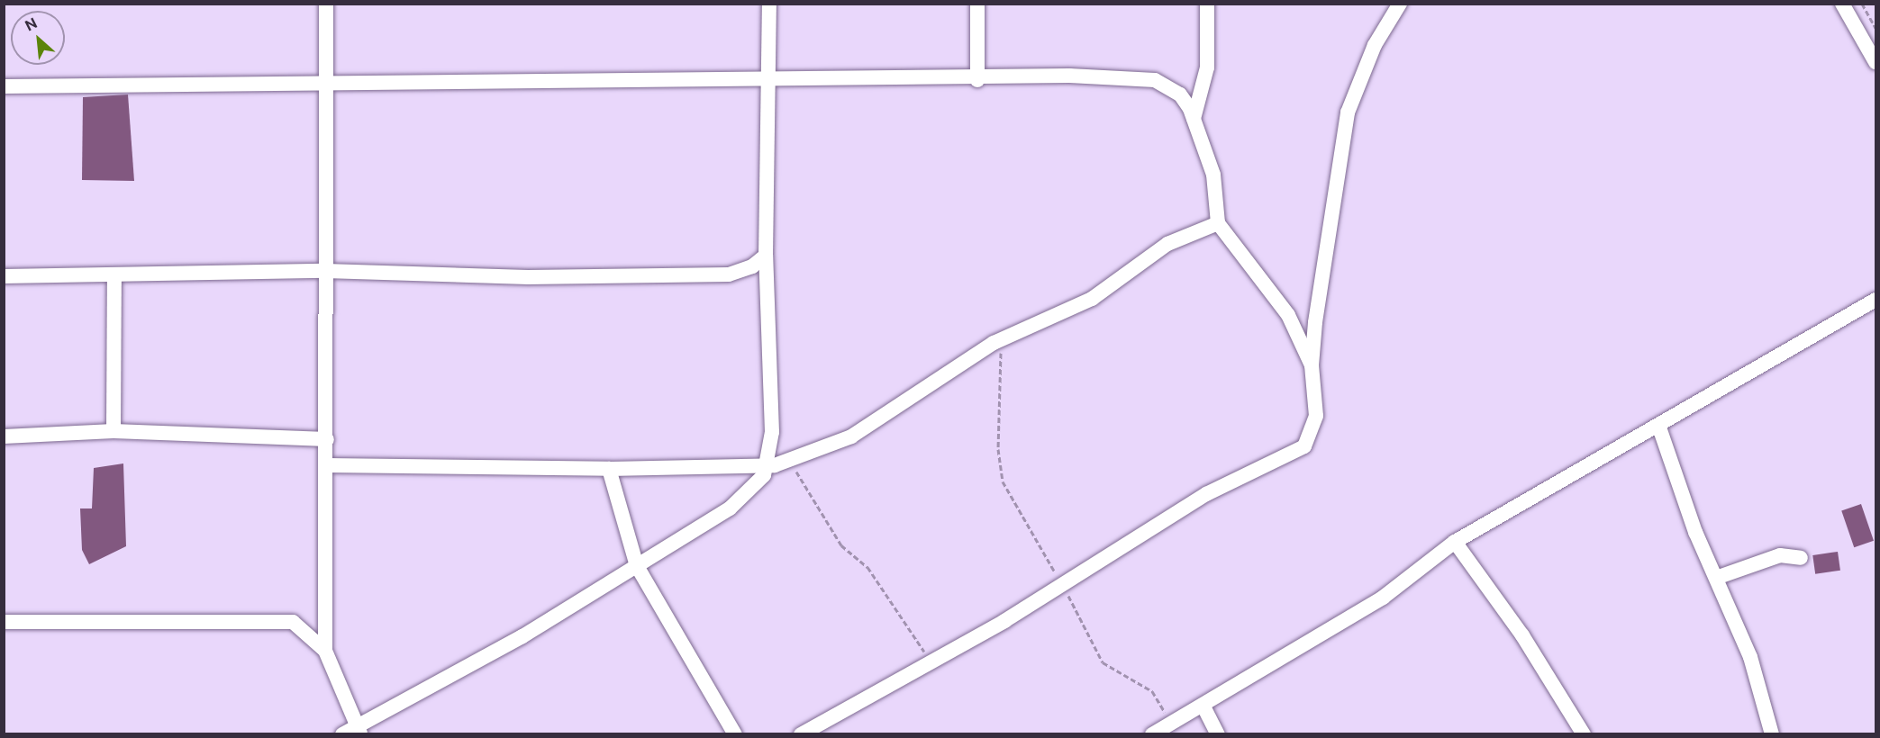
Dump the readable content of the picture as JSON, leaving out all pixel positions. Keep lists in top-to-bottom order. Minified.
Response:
{"north":"top left"}
